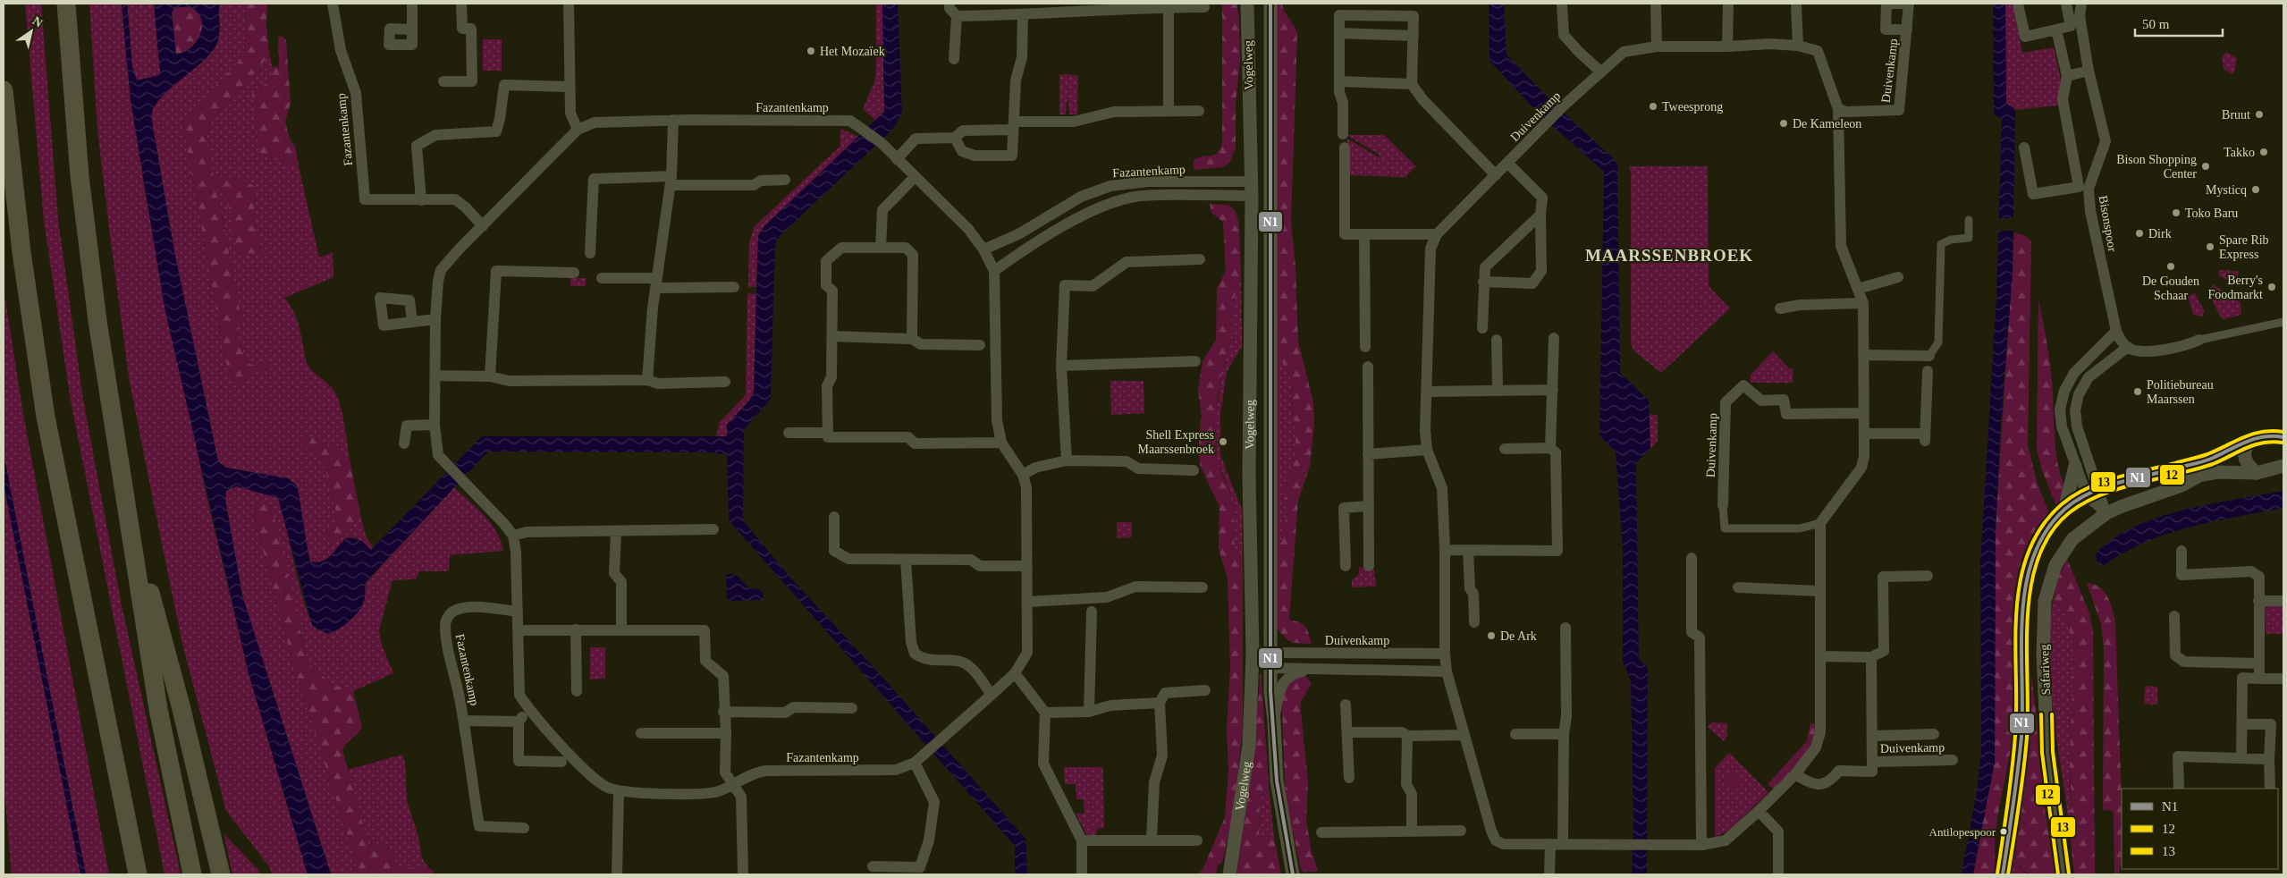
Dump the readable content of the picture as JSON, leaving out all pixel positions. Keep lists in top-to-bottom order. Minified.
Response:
{"streets":{"street":["Vogelweg","Duivenkamp","Fazantenkamp","Bisonspoor","Safariweg"]},"crossings":[["Vogelweg","Duivenkamp"],["Vogelweg","Fazantenkamp"]],"districts":["MAARSSENBROEK"],"places":["Het Mozaïek","Tweesprong","Bruut","De Kameleon","Takko","Bison Shopping Center","Mysticq","Toko Baru","Dirk","Spare Rib Express","De Gouden Schaar","Berry's Foodmarkt","Politiebureau Maarssen","Shell Express Maarssenbroek","De Ark","Antilopespoor"],"lines":["transit line N1","transit line 13","transit line 12"],"legend":["N1","12","13"],"scale_bar":"50 m","north":"top right"}
